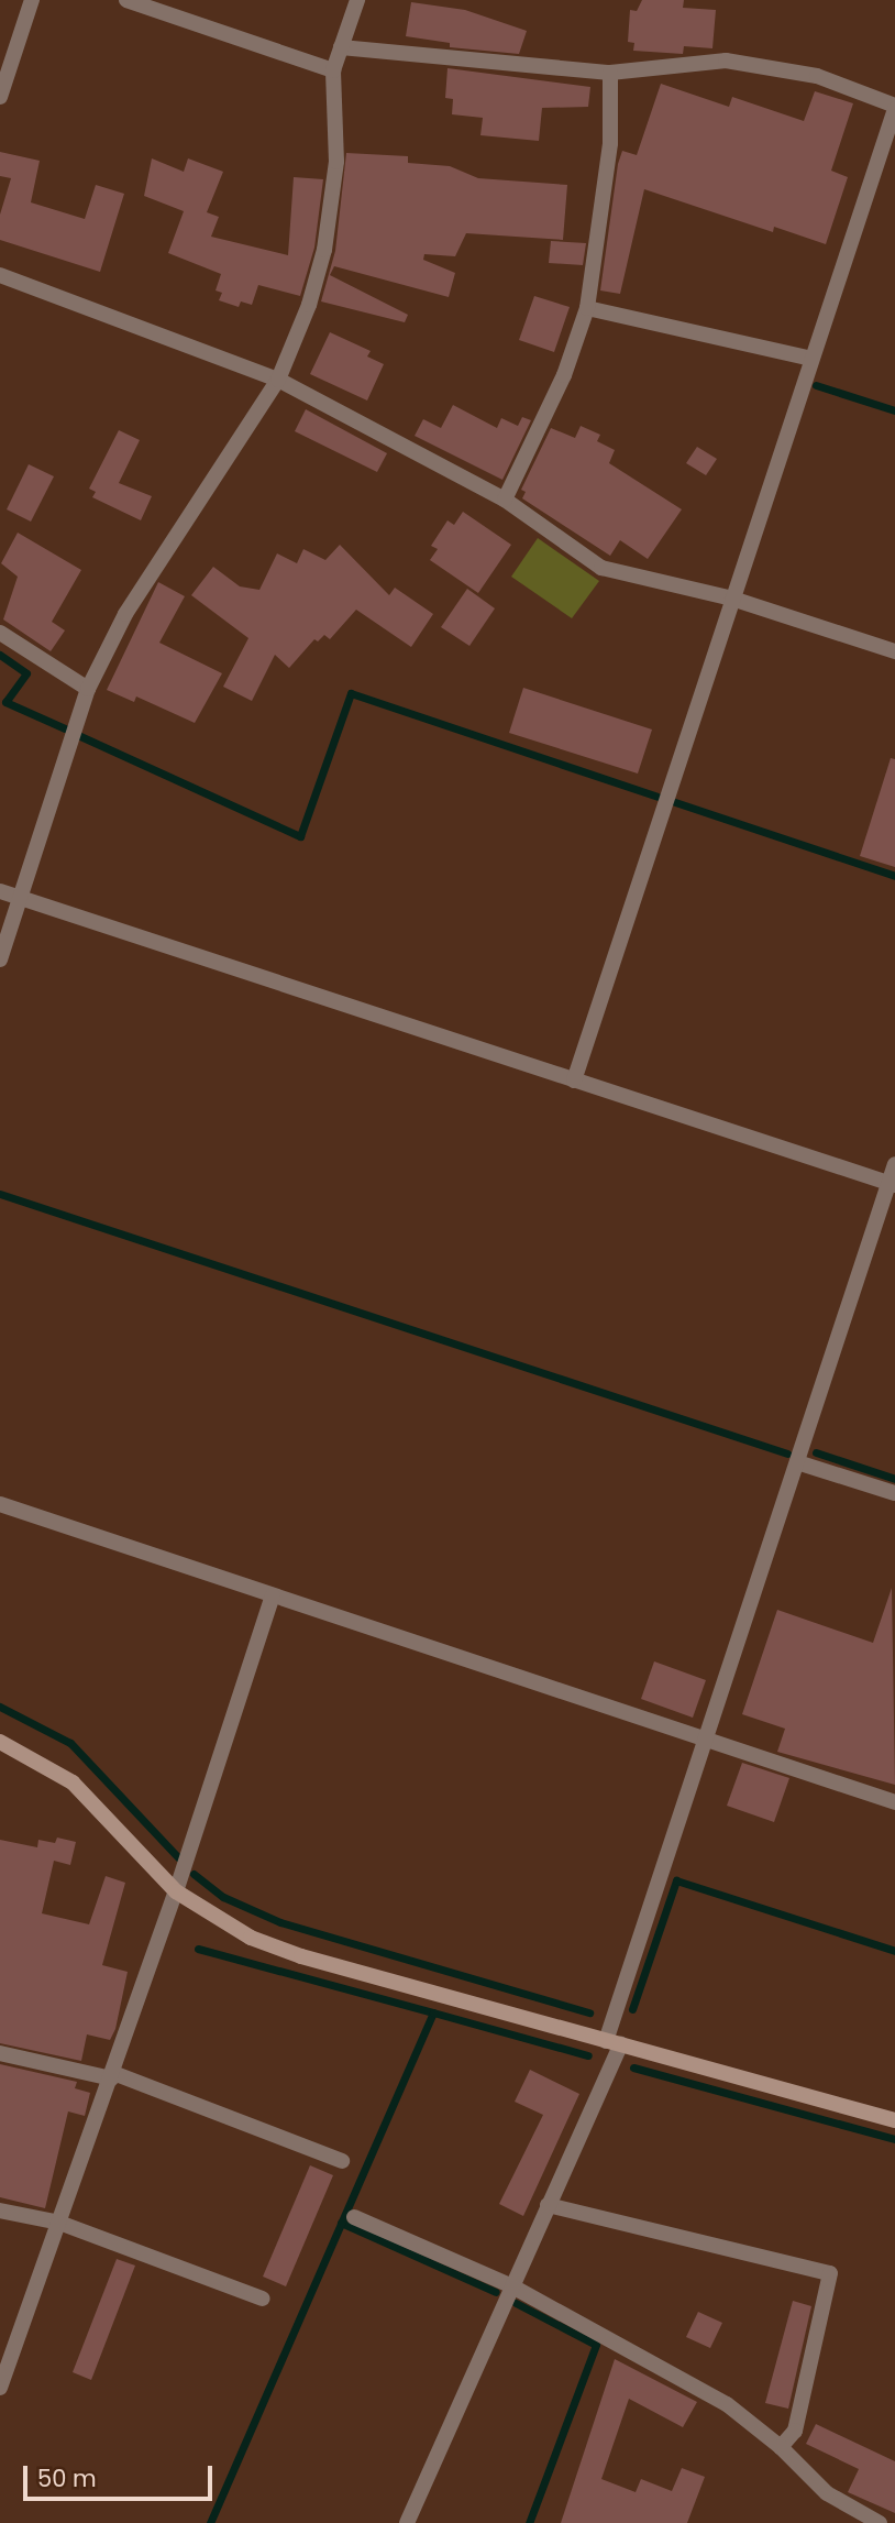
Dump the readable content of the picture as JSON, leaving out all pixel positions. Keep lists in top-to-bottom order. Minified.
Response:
{"scale_bar":"50 m"}
